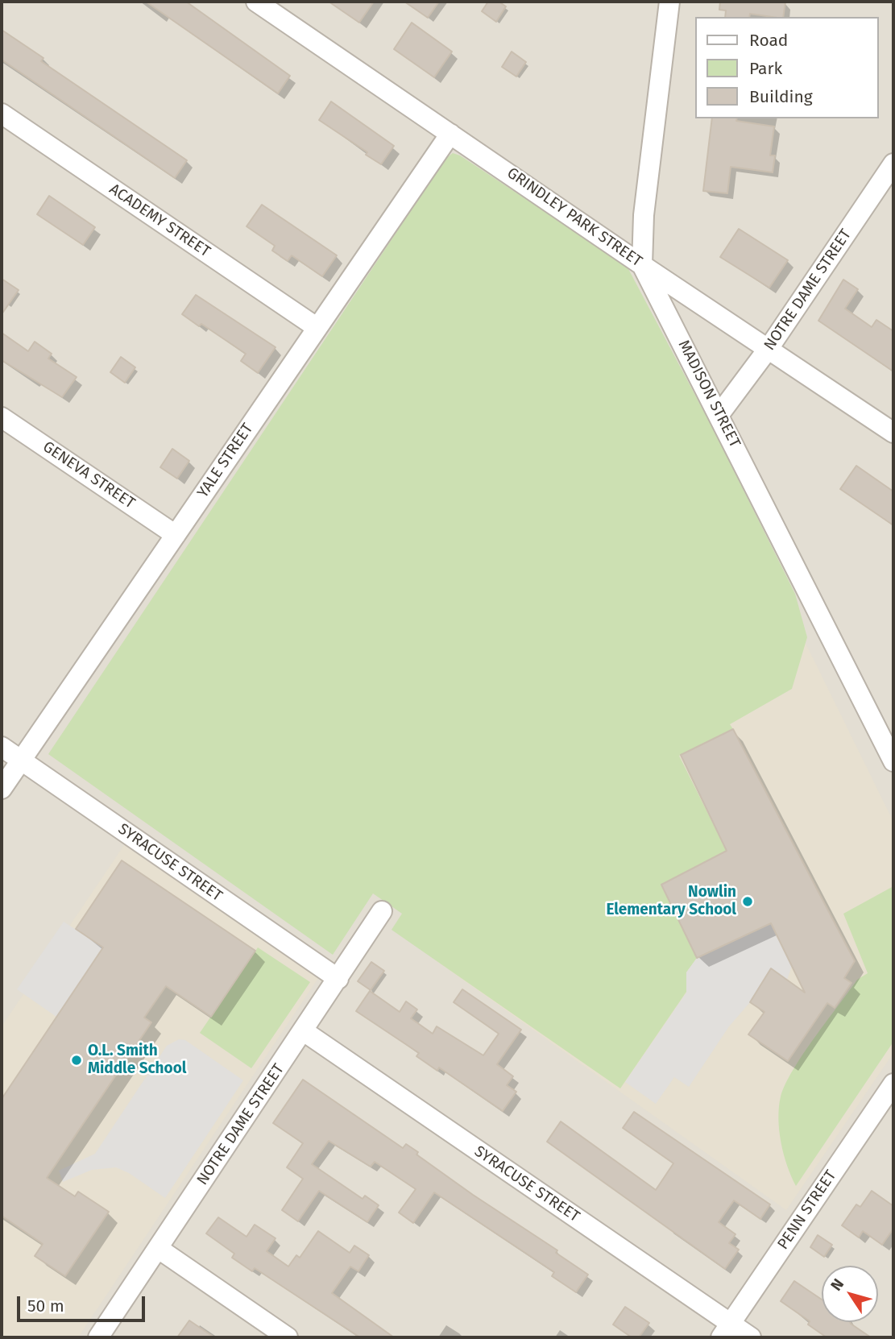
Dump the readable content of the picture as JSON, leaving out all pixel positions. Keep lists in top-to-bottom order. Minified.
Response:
{"streets":{"street":["GRINDLEY PARK STREET","ACADEMY STREET","NOTRE DAME STREET","MADISON STREET","YALE STREET","GENEVA STREET","SYRACUSE STREET","PENN STREET"]},"crossings":[["GRINDLEY PARK STREET","NOTRE DAME STREET"],["GRINDLEY PARK STREET","MADISON STREET"],["GRINDLEY PARK STREET","YALE STREET"],["ACADEMY STREET","YALE STREET"],["NOTRE DAME STREET","MADISON STREET"],["NOTRE DAME STREET","SYRACUSE STREET"],["YALE STREET","GENEVA STREET"],["YALE STREET","SYRACUSE STREET"],["SYRACUSE STREET","PENN STREET"]],"places":["Nowlin Elementary School","O.L. Smith Middle School"],"legend":["Road","Park","Building"],"scale_bar":"50 m","north":"top left"}
